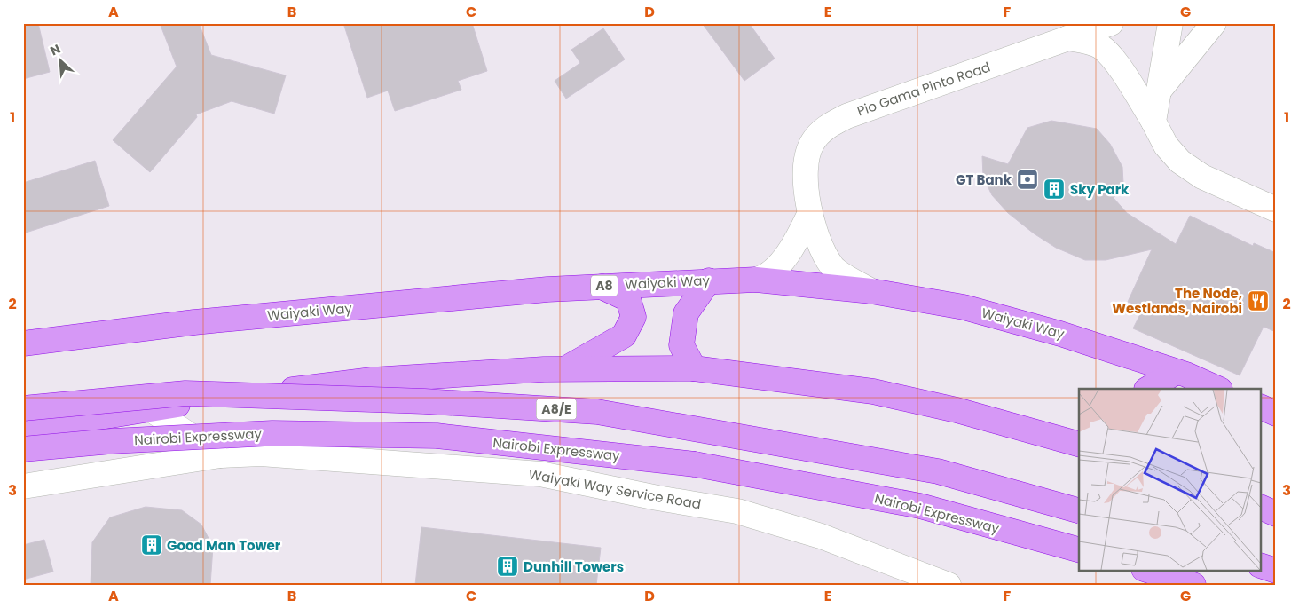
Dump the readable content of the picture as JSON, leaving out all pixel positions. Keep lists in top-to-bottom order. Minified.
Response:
{"streets":{"highway":["Waiyaki Way","A8","A8/E","Nairobi Expressway"],"street":["Pio Gama Pinto Road","Waiyaki Way Service Road"]},"crossings":[["Pio Gama Pinto Road","Waiyaki Way"]],"places":{"bank":["GT Bank"],"building":["Sky Park","Good Man Tower","Dunhill Towers"],"restaurant":["The Node, Westlands, Nairobi"]},"north":"top left","grid":{"columns":["A","B","C","D","E","F","G"],"rows":["1","2","3"]}}
